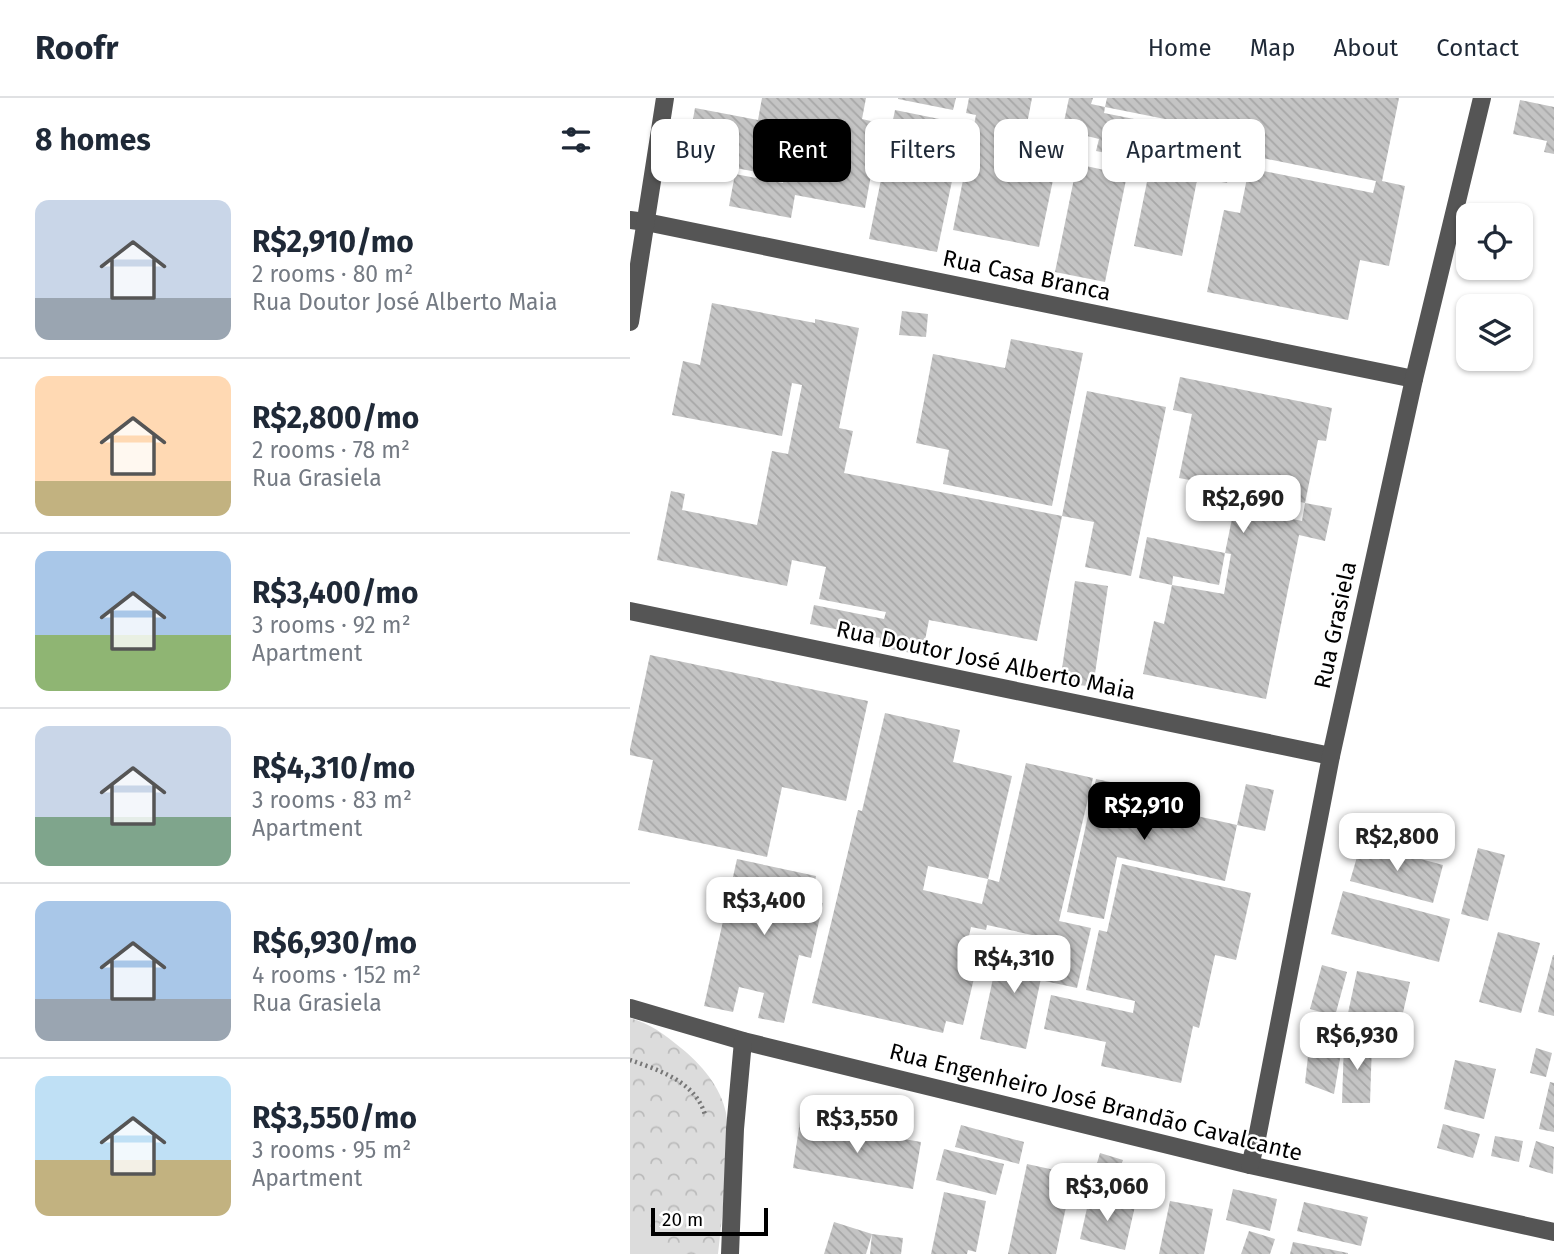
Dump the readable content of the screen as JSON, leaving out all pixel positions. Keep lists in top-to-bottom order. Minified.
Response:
{"streets":{"street":["Rua Casa Branca","Rua Grasiela","Rua Doutor José Alberto Maia","Rua Engenheiro José Brandão Cavalcante"]},"crossings":[["Rua Casa Branca","Rua Grasiela"],["Rua Grasiela","Rua Doutor José Alberto Maia"],["Rua Grasiela","Rua Engenheiro José Brandão Cavalcante"]],"scale_bar":"20 m","page":{"header":"Roofr","nav":["Home","Map","About","Contact"],"heading":"8 homes","chip":["Buy","Rent","Filters","New","Apartment"],"list":[{"name":"R$2,910/mo","note":"2 rooms · 80 m² · Rua Doutor José Alberto Maia"},{"name":"R$2,800/mo","note":"2 rooms · 78 m² · Rua Grasiela"},{"name":"R$3,400/mo","note":"3 rooms · 92 m² · Apartment"},{"name":"R$4,310/mo","note":"3 rooms · 83 m² · Apartment"},{"name":"R$6,930/mo","note":"4 rooms · 152 m² · Rua Grasiela"},{"name":"R$3,550/mo","note":"3 rooms · 95 m² · Apartment"}],"price":["R$2,690","R$2,910","R$2,800","R$3,400","R$4,310","R$6,930","R$3,550","R$3,060"],"scale":"20 m"}}
